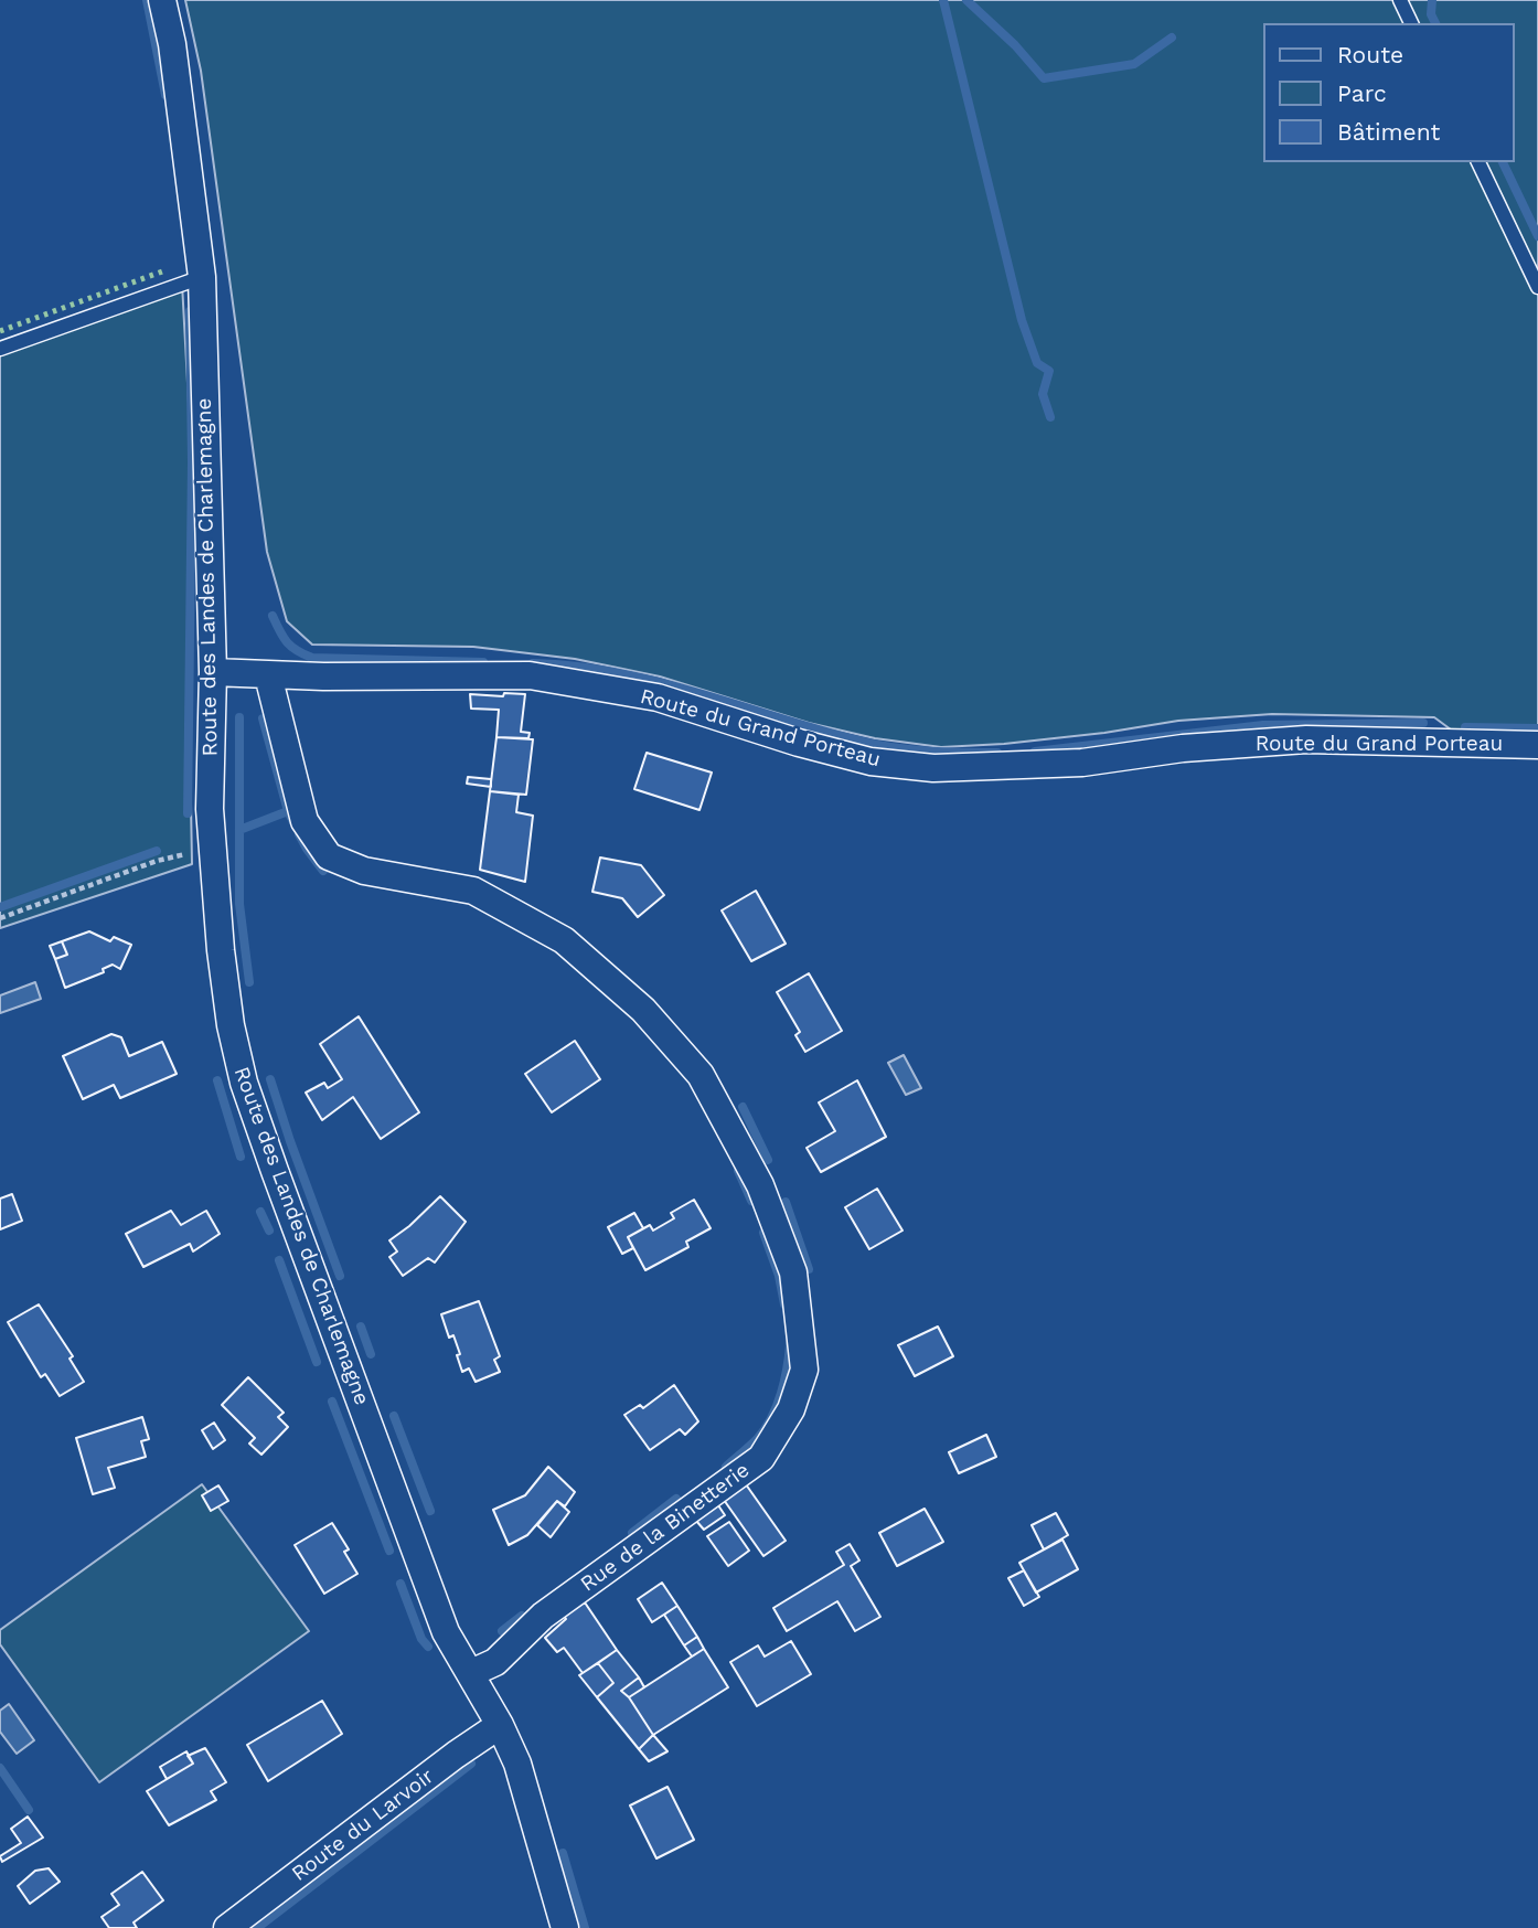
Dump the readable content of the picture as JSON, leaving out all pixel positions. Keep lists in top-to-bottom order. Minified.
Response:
{"streets":{"street":["Route des Landes de Charlemagne","Route du Grand Porteau","Rue de la Binetterie","Route du Larvoir"]},"crossings":[["Route des Landes de Charlemagne","Route du Grand Porteau"],["Route des Landes de Charlemagne","Rue de la Binetterie"],["Route des Landes de Charlemagne","Route du Larvoir"],["Route du Grand Porteau","Rue de la Binetterie"]],"legend":["Route","Parc","Bâtiment"]}
